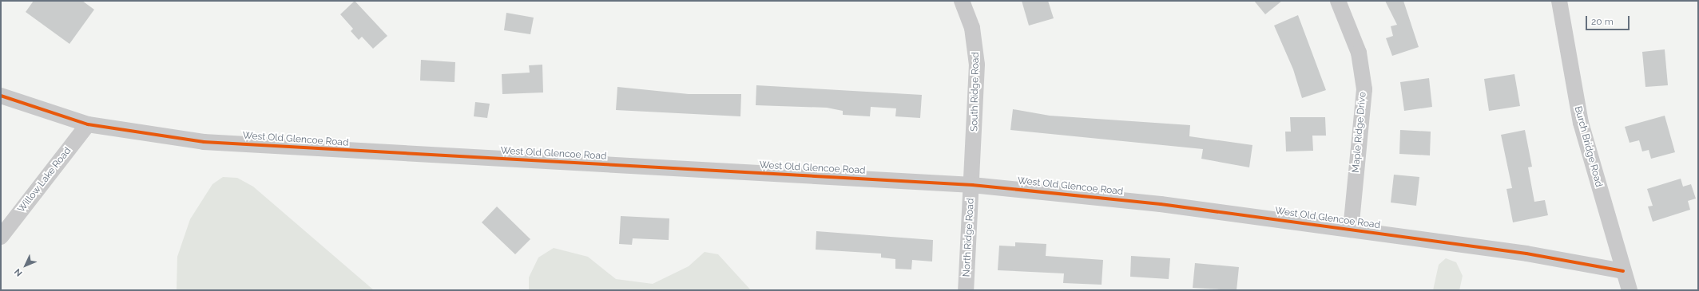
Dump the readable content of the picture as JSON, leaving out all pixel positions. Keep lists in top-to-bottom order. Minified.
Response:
{"streets":{"street":["South Ridge Road","Maple Ridge Drive","West Old Glencoe Road","Burch Bridge Road","Willow Lake Road","North Ridge Road"]},"crossings":[["South Ridge Road","West Old Glencoe Road"],["South Ridge Road","North Ridge Road"],["Maple Ridge Drive","West Old Glencoe Road"],["West Old Glencoe Road","Burch Bridge Road"],["West Old Glencoe Road","Willow Lake Road"],["West Old Glencoe Road","North Ridge Road"]],"scale_bar":"20 m","north":"bottom left"}
